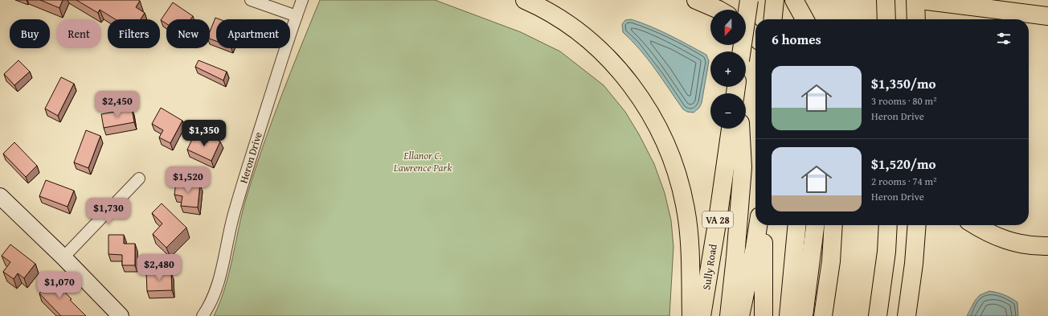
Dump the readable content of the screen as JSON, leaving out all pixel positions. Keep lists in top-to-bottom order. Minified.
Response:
{"streets":{"highway":["VA 28","Sully Road"],"street":["Heron Drive"]},"parks":["Ellanor C. Lawrence Park"],"north":"bottom","page":{"map_buttons":["+","−"],"chip":["Buy","Rent","Filters","New","Apartment"],"heading":"6 homes","list":[{"name":"$1,350/mo","note":"3 rooms · 80 m² · Heron Drive"},{"name":"$1,520/mo","note":"2 rooms · 74 m² · Heron Drive"}],"price":["$2,450","$1,350","$1,520","$1,730","$2,480","$1,070"]}}
